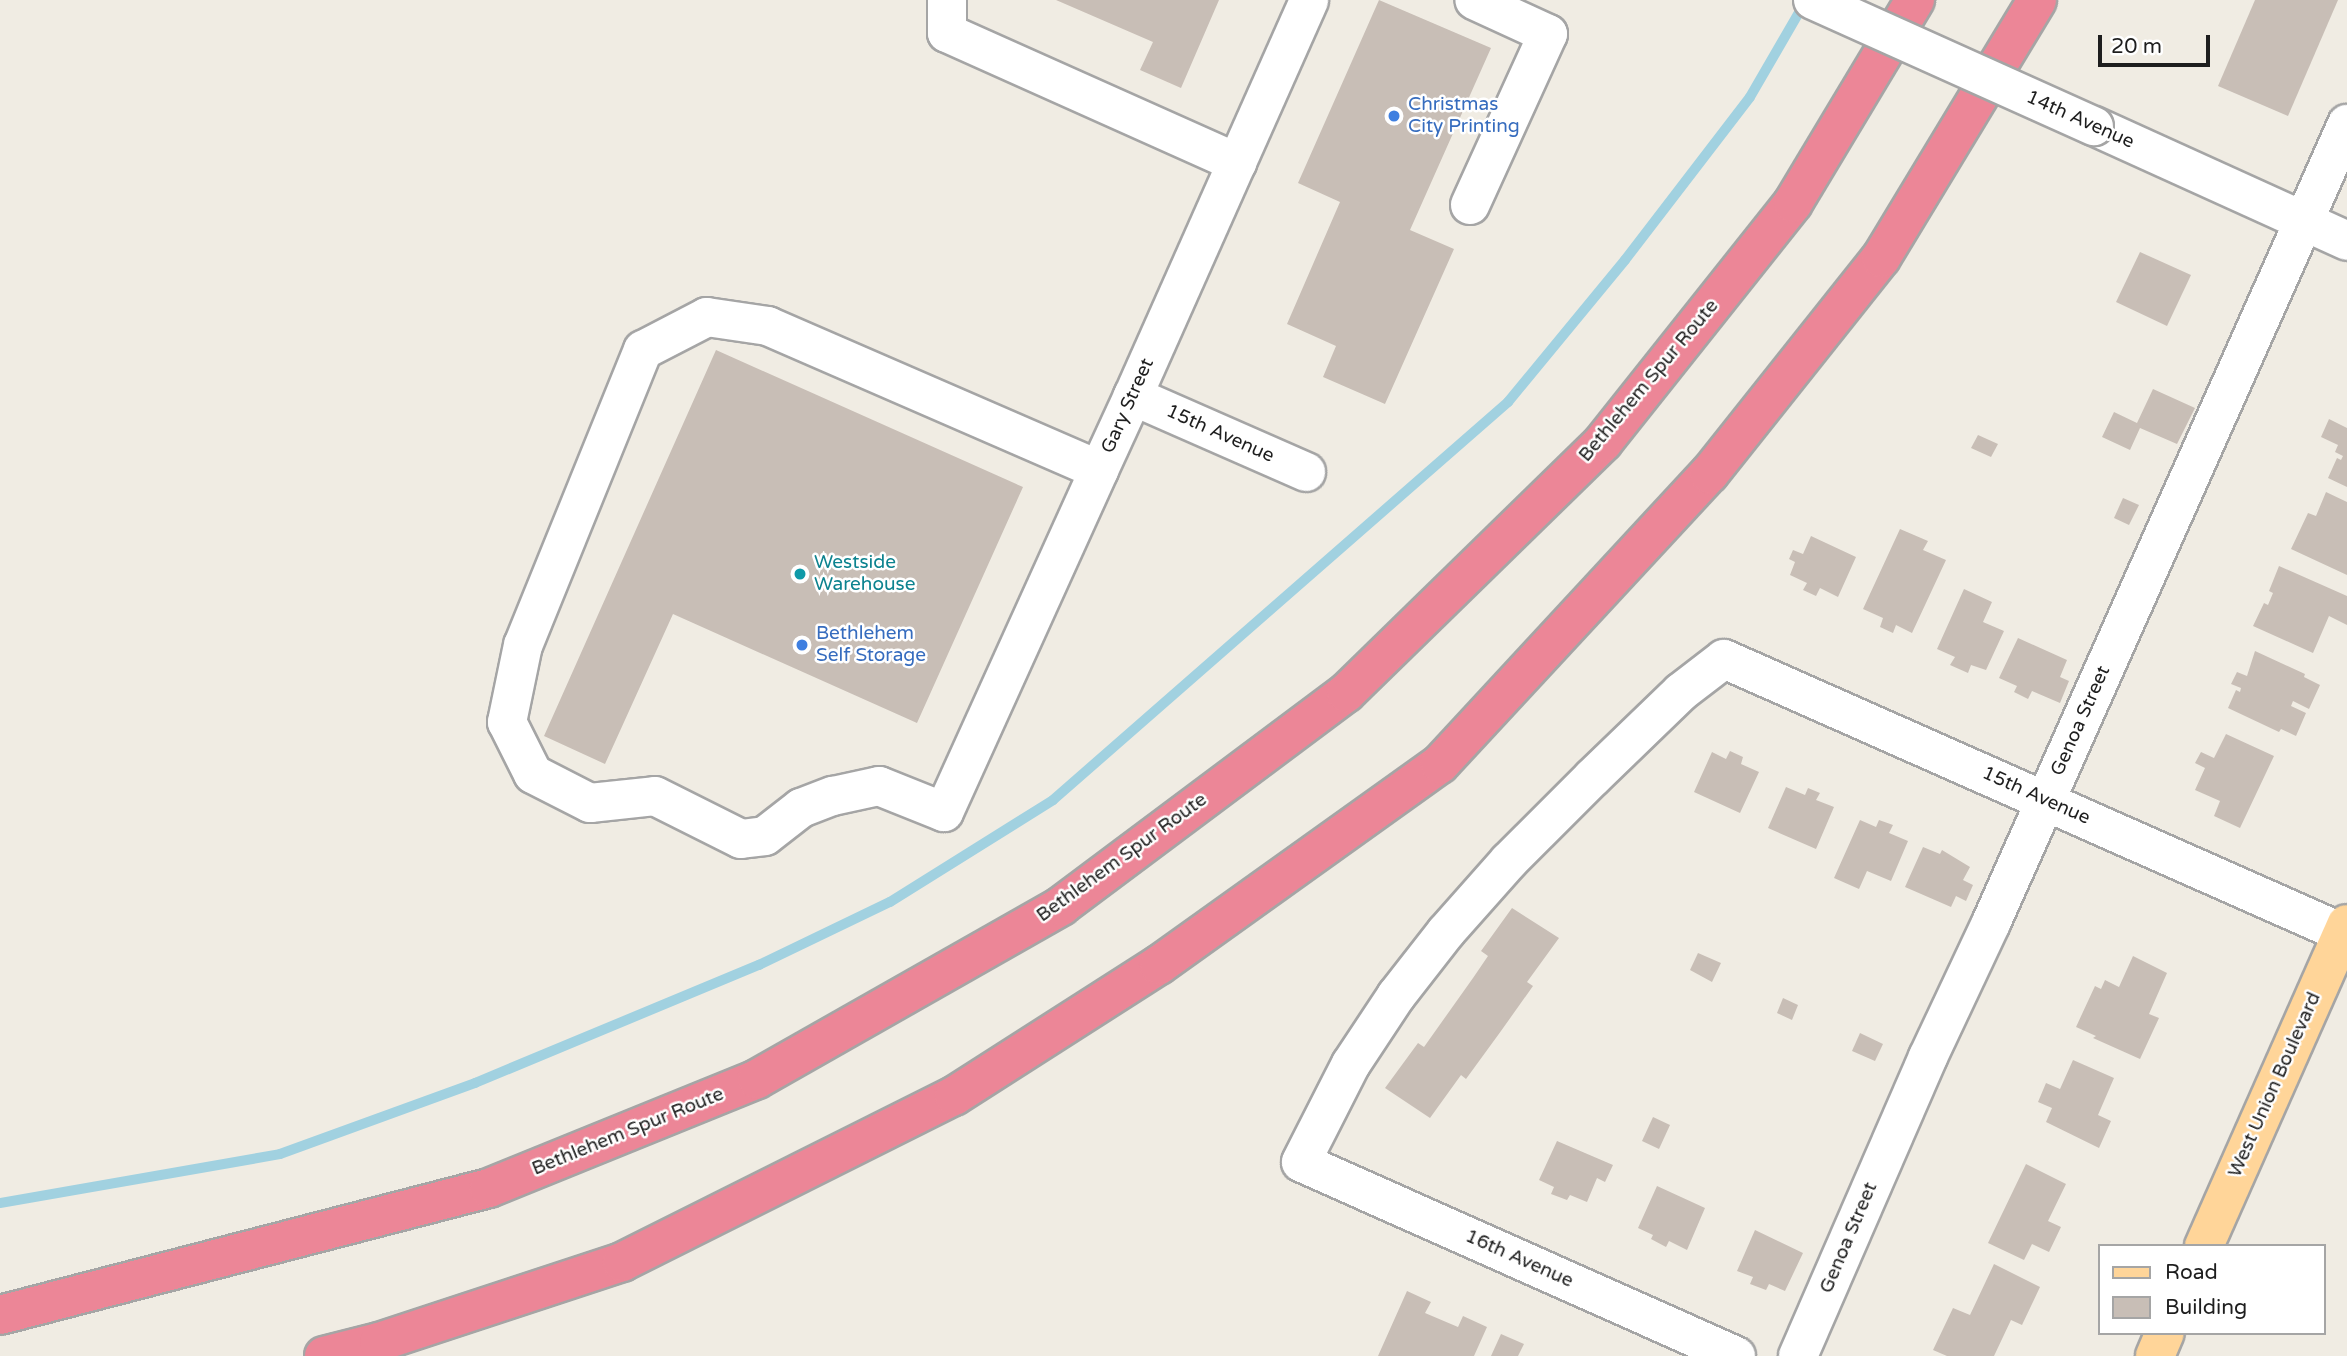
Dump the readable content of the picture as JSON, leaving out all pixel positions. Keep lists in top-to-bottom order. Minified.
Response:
{"streets":{"highway":["Bethlehem Spur Route"],"main road":["West Union Boulevard"],"street":["14th Avenue","Gary Street","15th Avenue","Genoa Street","16th Avenue"]},"crossings":[["14th Avenue","Genoa Street"],["Gary Street","15th Avenue"],["15th Avenue","Genoa Street"],["15th Avenue","West Union Boulevard"],["15th Avenue","16th Avenue"]],"places":["Christmas City Printing","Westside Warehouse","Bethlehem Self Storage"],"legend":["Road","Building"],"scale_bar":"20 m"}
